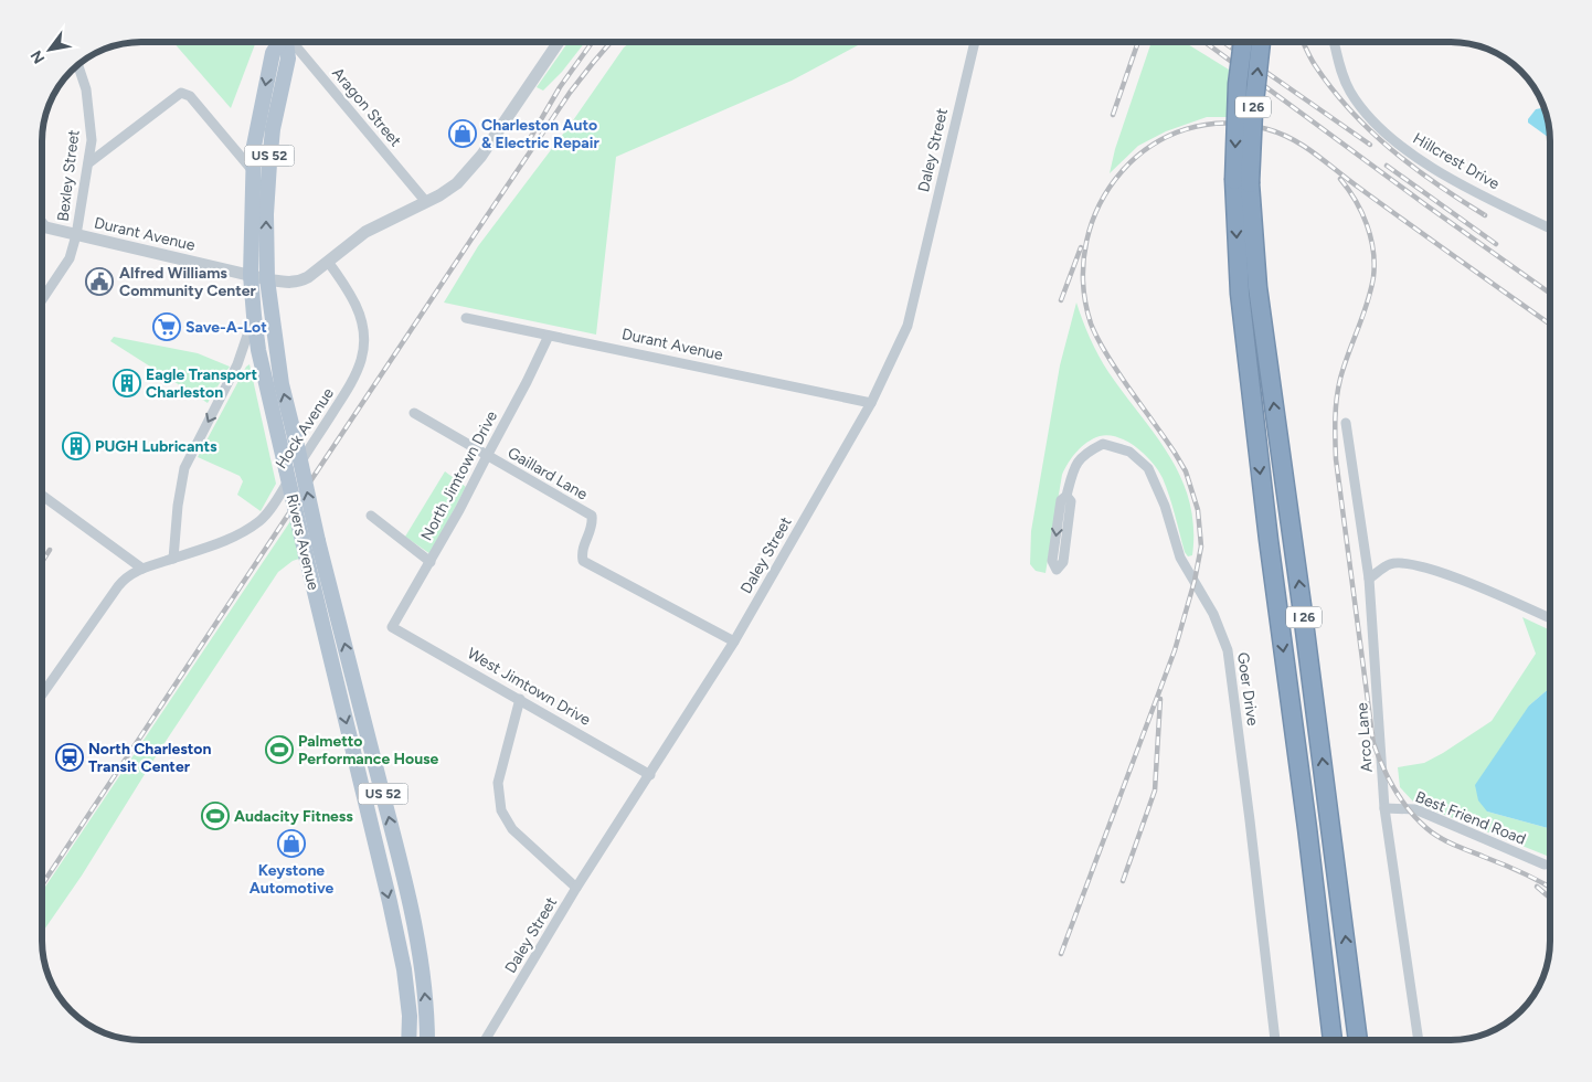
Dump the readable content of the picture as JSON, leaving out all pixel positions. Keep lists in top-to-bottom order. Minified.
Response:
{"streets":{"highway":["I 26"],"main road":["US 52","Rivers Avenue"],"street":["Aragon Street","Daley Street","Hillcrest Drive","Bexley Street","Durant Avenue","Hock Avenue","Gaillard Lane","North Jimtown Drive","West Jimtown Drive","Goer Drive","Arco Lane","Best Friend Road"]},"crossings":[["Aragon Street","Durant Avenue"],["Daley Street","Durant Avenue"],["Daley Street","Gaillard Lane"],["Daley Street","West Jimtown Drive"],["Bexley Street","Durant Avenue"],["Durant Avenue","Hock Avenue"],["Durant Avenue","North Jimtown Drive"],["Durant Avenue","Rivers Avenue"],["Gaillard Lane","North Jimtown Drive"],["North Jimtown Drive","West Jimtown Drive"],["Arco Lane","Best Friend Road"]],"places":{"shop":["Charleston Auto & Electric Repair","Keystone Automotive"],"public building":["Alfred Williams Community Center"],"supermarket":["Save-A-Lot"],"building":["Eagle Transport Charleston","PUGH Lubricants"],"sports":["Palmetto Performance House","Audacity Fitness"],"station":["North Charleston Transit Center"]},"north":"bottom left"}
